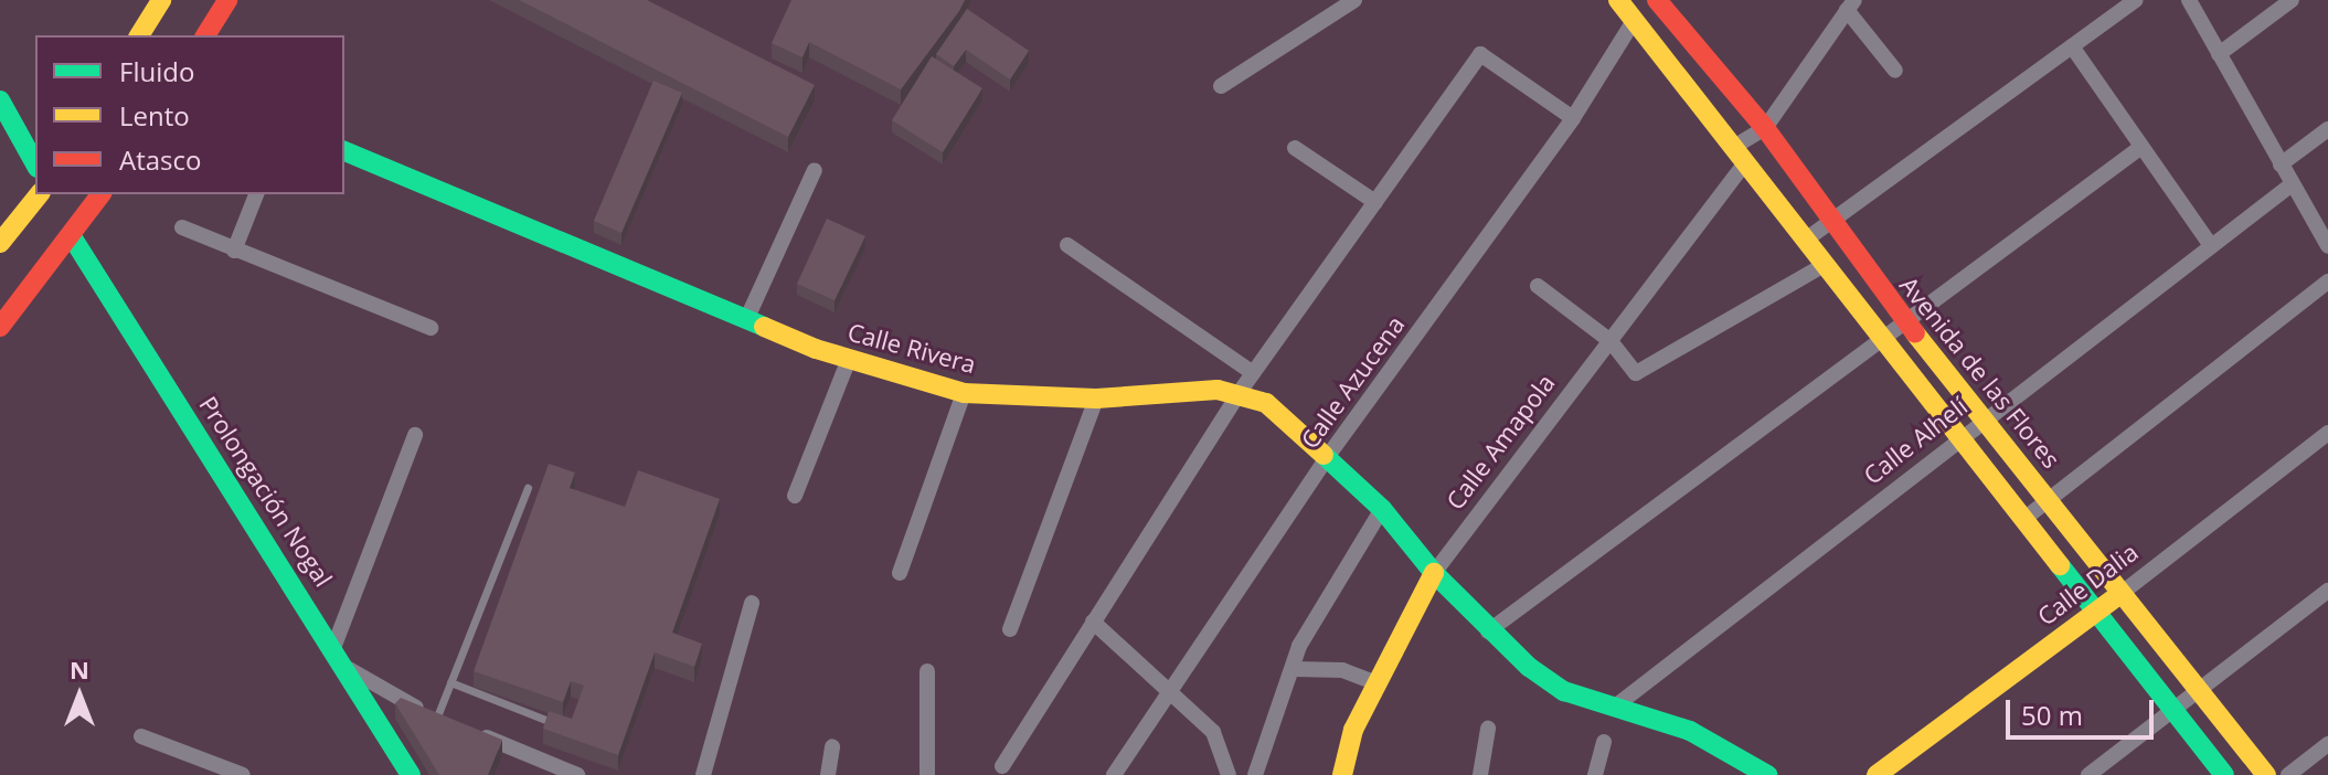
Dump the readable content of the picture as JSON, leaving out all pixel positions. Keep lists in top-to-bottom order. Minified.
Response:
{"streets":{"main road":["Calle Rivera","Avenida de las Flores","Calle Amapola","Prolongación Nogal","Calle Dalia"],"street":["Calle Azucena","Calle Alhelí"]},"crossings":[["Avenida de las Flores","Calle Alhelí"],["Avenida de las Flores","Calle Dalia"]],"legend":["Fluido","Lento","Atasco"],"scale_bar":"50 m","north":"top"}
